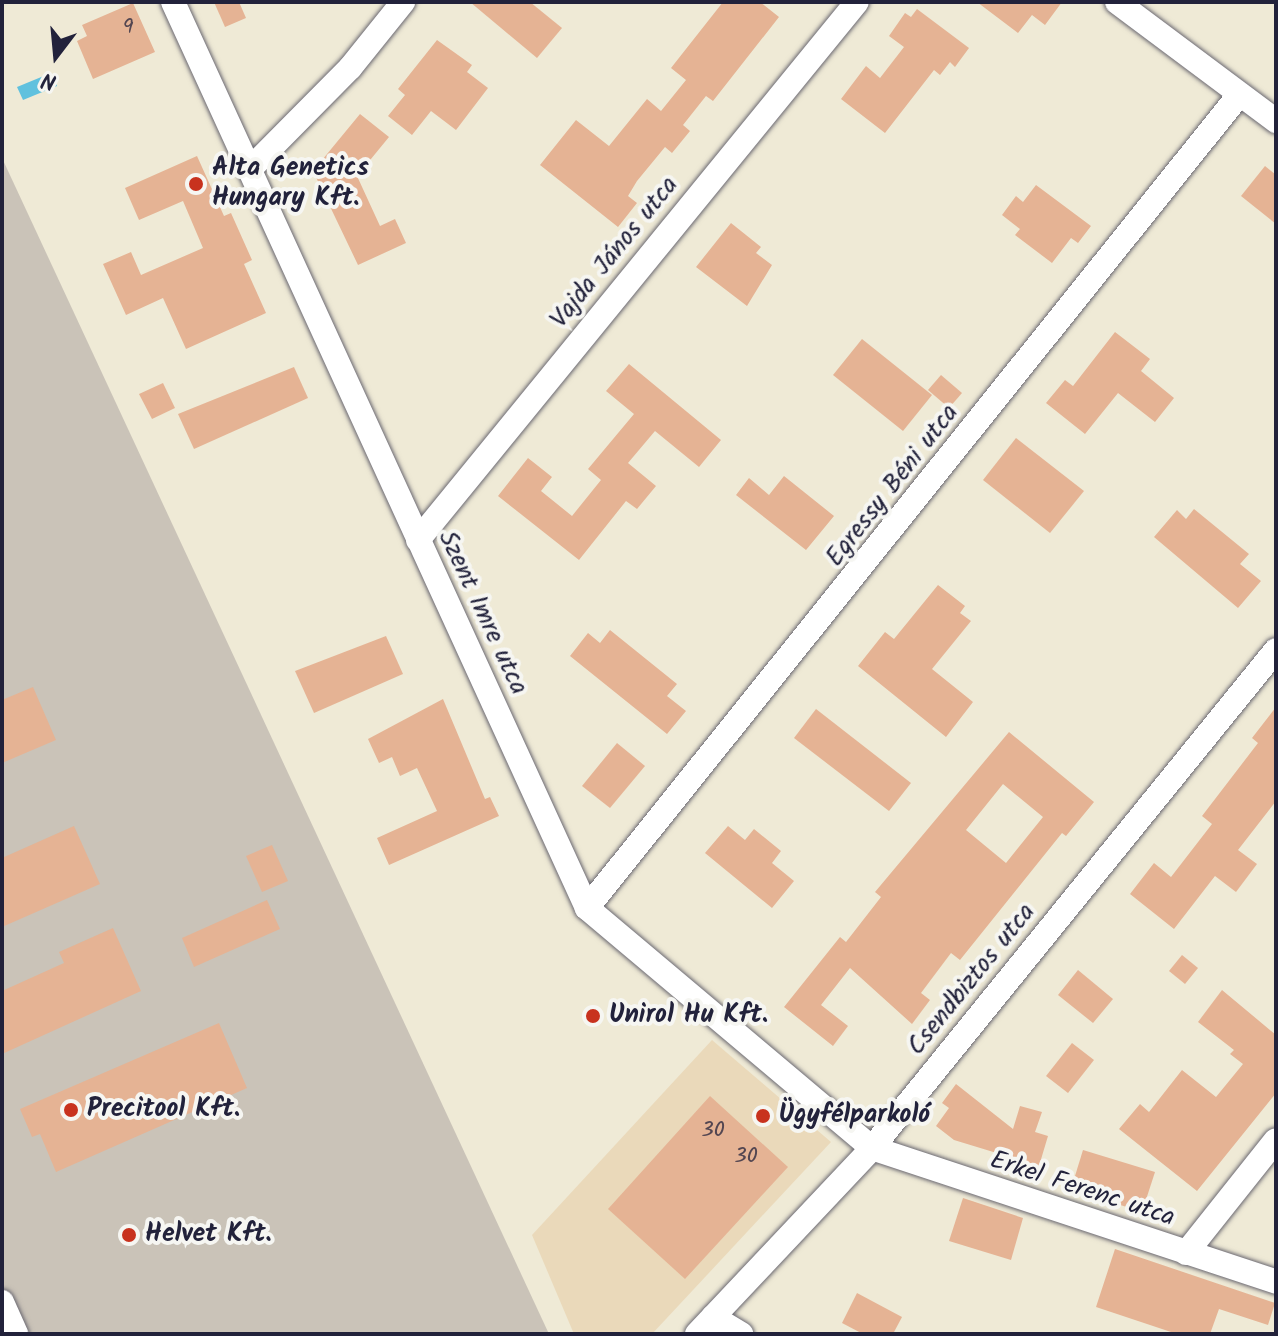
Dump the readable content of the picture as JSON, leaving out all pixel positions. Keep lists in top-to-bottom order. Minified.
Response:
{"streets":{"street":["Vajda János utca","Egressy Béni utca","Szent Imre utca","Csendbiztos utca","Erkel Ferenc utca"]},"crossings":[["Vajda János utca","Szent Imre utca"],["Egressy Béni utca","Szent Imre utca"],["Szent Imre utca","Csendbiztos utca"],["Szent Imre utca","Erkel Ferenc utca"],["Csendbiztos utca","Erkel Ferenc utca"]],"places":["Alta Genetics Hungary Kft.","Unirol Hu Kft.","Precitool Kft.","Ügyfélparkoló","Helvet Kft."],"house_numbers":["9","30","30"],"north":"bottom"}
